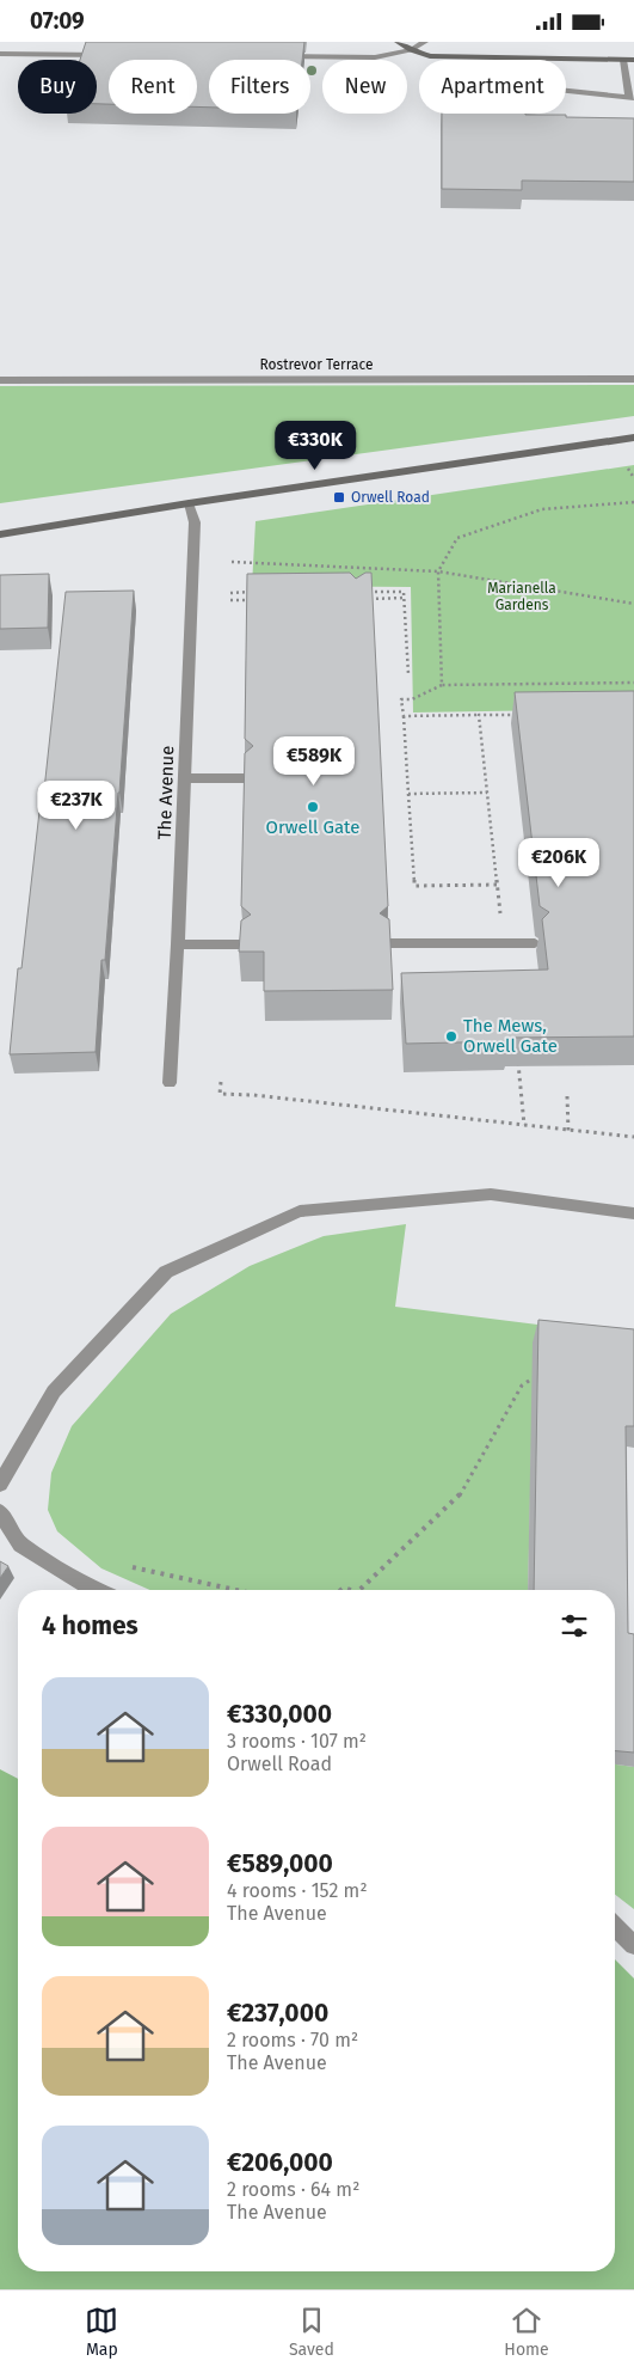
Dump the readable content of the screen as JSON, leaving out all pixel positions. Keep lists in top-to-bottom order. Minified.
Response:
{"streets":{"street":["Rostrevor Terrace","The Avenue"]},"parks":["Marianella Gardens"],"places":{"transit":["Orwell Road"],"other":["Orwell Gate","The Mews, Orwell Gate"]},"page":{"status":"07:09","chip":["Buy","Rent","Filters","New","Apartment"],"price":["€330K","€589K","€237K","€206K"],"heading":"4 homes","list":[{"name":"€330,000","note":"3 rooms · 107 m² · Orwell Road"},{"name":"€589,000","note":"4 rooms · 152 m² · The Avenue"},{"name":"€237,000","note":"2 rooms · 70 m² · The Avenue"},{"name":"€206,000","note":"2 rooms · 64 m² · The Avenue"}],"tabs":["Map","Saved","Home"]}}
